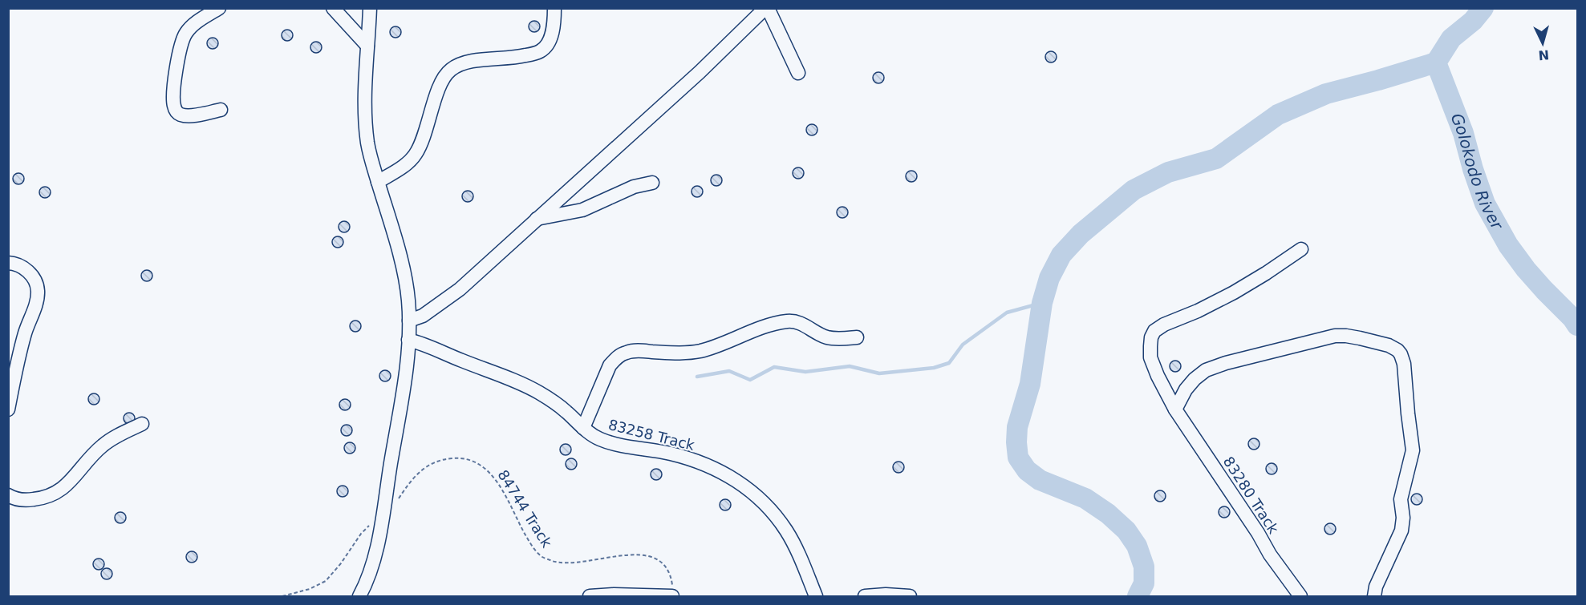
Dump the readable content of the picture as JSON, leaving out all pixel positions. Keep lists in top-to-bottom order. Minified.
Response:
{"streets":{"street":["83258 Track","83280 Track"],"path":["84744 Track"]},"water":["Golokodo River"],"north":"bottom"}
